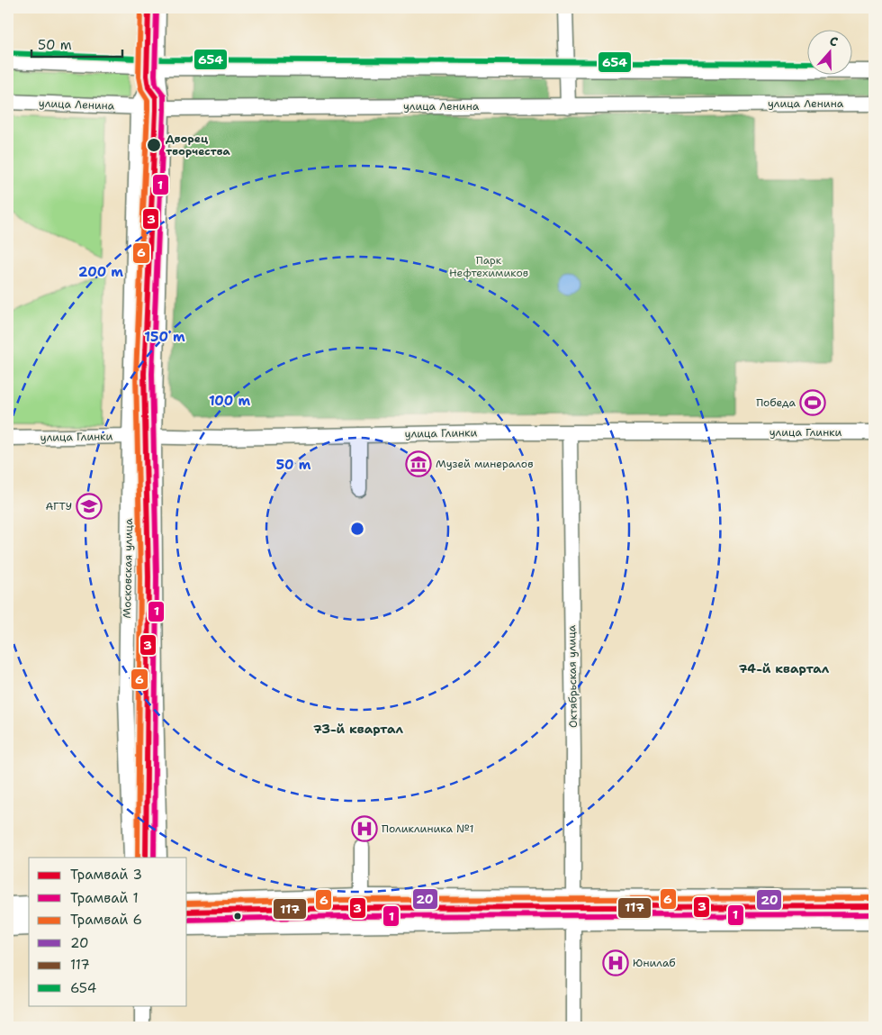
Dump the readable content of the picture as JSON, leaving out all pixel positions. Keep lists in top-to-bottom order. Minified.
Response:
{"streets":{"street":["улица Ленина","улица Глинки","Московская улица","Октябрьская улица"]},"crossings":[["улица Ленина","Московская улица"],["улица Глинки","Московская улица"],["улица Глинки","Октябрьская улица"]],"districts":["74-й квартал","73-й квартал"],"parks":["Парк Нефтехимиков"],"places":{"other":["Дворец творчества"],"sports":["Победа"],"museum":["Музей минералов"],"school or university":["АГТУ"],"hospital":["Поликлиника №1","Юнилаб"]},"lines":["tram line 3","tram line 1","tram line 6","transit line 654","transit line 20","transit line 117"],"legend":["Трамвай 3","Трамвай 1","Трамвай 6","20","117","654"],"scale_bar":"50 m","north":"top","rings":["200 m","150 m","100 m","50 m"]}
